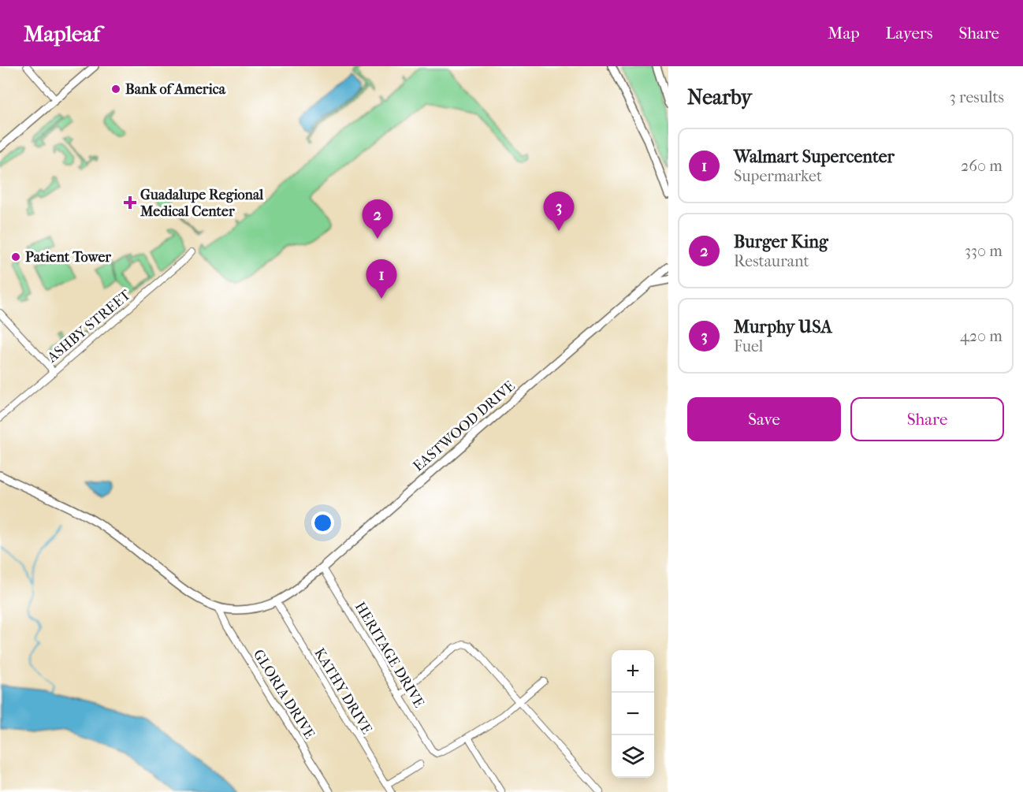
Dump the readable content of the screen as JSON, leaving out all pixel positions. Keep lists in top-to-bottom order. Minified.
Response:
{"streets":{"main road":["EASTWOOD DRIVE"],"street":["ASHBY STREET","HERITAGE DRIVE","KATHY DRIVE","GLORIA DRIVE"]},"crossings":[["EASTWOOD DRIVE","HERITAGE DRIVE"],["EASTWOOD DRIVE","KATHY DRIVE"],["EASTWOOD DRIVE","GLORIA DRIVE"]],"places":{"other":["Bank of America","Patient Tower"],"health":["Guadalupe Regional Medical Center"]},"page":{"header":"Mapleaf","nav":["Map","Layers","Share"],"heading":["Nearby","3 results"],"list":[{"mark":"1","name":"Walmart Supercenter","note":"Supermarket","value":"260 m"},{"mark":"2","name":"Burger King","note":"Restaurant","value":"330 m"},{"mark":"3","name":"Murphy USA","note":"Fuel","value":"420 m"}],"pins":["3","2","1"],"buttons":["Save","Share"],"map_buttons":["+","−"]}}
